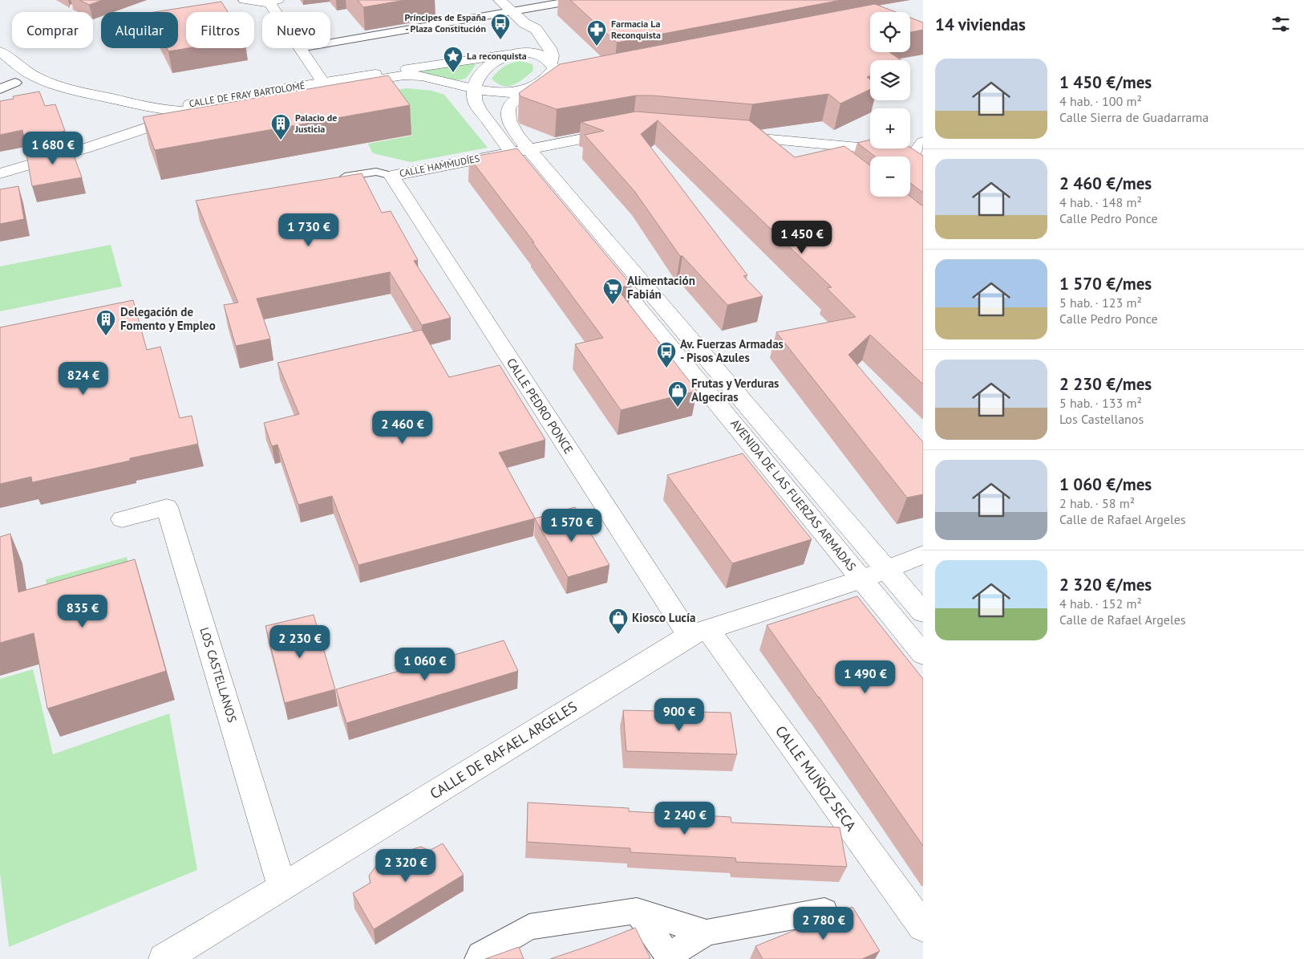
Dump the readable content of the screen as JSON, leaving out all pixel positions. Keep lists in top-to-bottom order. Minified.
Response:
{"streets":{"street":["CALLE DE FRAY BARTOLOMÉ","CALLE HAMMUDÍES","CALLE PEDRO PONCE","AVENIDA DE LAS FUERZAS ARMADAS","LOS CASTELLANOS","CALLE DE RAFAEL ARGELES","CALLE MUÑOZ SECA"]},"crossings":[["CALLE DE FRAY BARTOLOMÉ","AVENIDA DE LAS FUERZAS ARMADAS"],["CALLE HAMMUDÍES","CALLE PEDRO PONCE"],["CALLE HAMMUDÍES","AVENIDA DE LAS FUERZAS ARMADAS"],["CALLE PEDRO PONCE","CALLE DE RAFAEL ARGELES"],["CALLE PEDRO PONCE","CALLE MUÑOZ SECA"],["AVENIDA DE LAS FUERZAS ARMADAS","CALLE DE RAFAEL ARGELES"],["LOS CASTELLANOS","CALLE DE RAFAEL ARGELES"],["CALLE DE RAFAEL ARGELES","CALLE MUÑOZ SECA"]],"places":{"bus stop":["Príncipes de España - Plaza Constitución","Av. Fuerzas Armadas - Pisos Azules"],"pharmacy":["Farmacia La Reconquista"],"place":["La reconquista"],"building":["Palacio de Justicia","Delegación de Fomento y Empleo"],"supermarket":["Alimentación Fabián"],"shop":["Frutas y Verduras Algeciras","Kiosco Lucía"]},"page":{"heading":"14 viviendas","map_buttons":["+","−"],"chip":["Comprar","Alquilar","Filtros","Nuevo"],"list":[{"name":"1 450 €/mes","note":"4 hab. · 100 m² · Calle Sierra de Guadarrama"},{"name":"2 460 €/mes","note":"4 hab. · 148 m² · Calle Pedro Ponce"},{"name":"1 570 €/mes","note":"5 hab. · 123 m² · Calle Pedro Ponce"},{"name":"2 230 €/mes","note":"5 hab. · 133 m² · Los Castellanos"},{"name":"1 060 €/mes","note":"2 hab. · 58 m² · Calle de Rafael Argeles"},{"name":"2 320 €/mes","note":"4 hab. · 152 m² · Calle de Rafael Argeles"}],"price":["1 680 €","1 730 €","1 450 €","824 €","2 460 €","1 570 €","835 €","2 230 €","1 060 €","1 490 €","900 €","2 240 €","2 320 €","2 780 €"]}}
